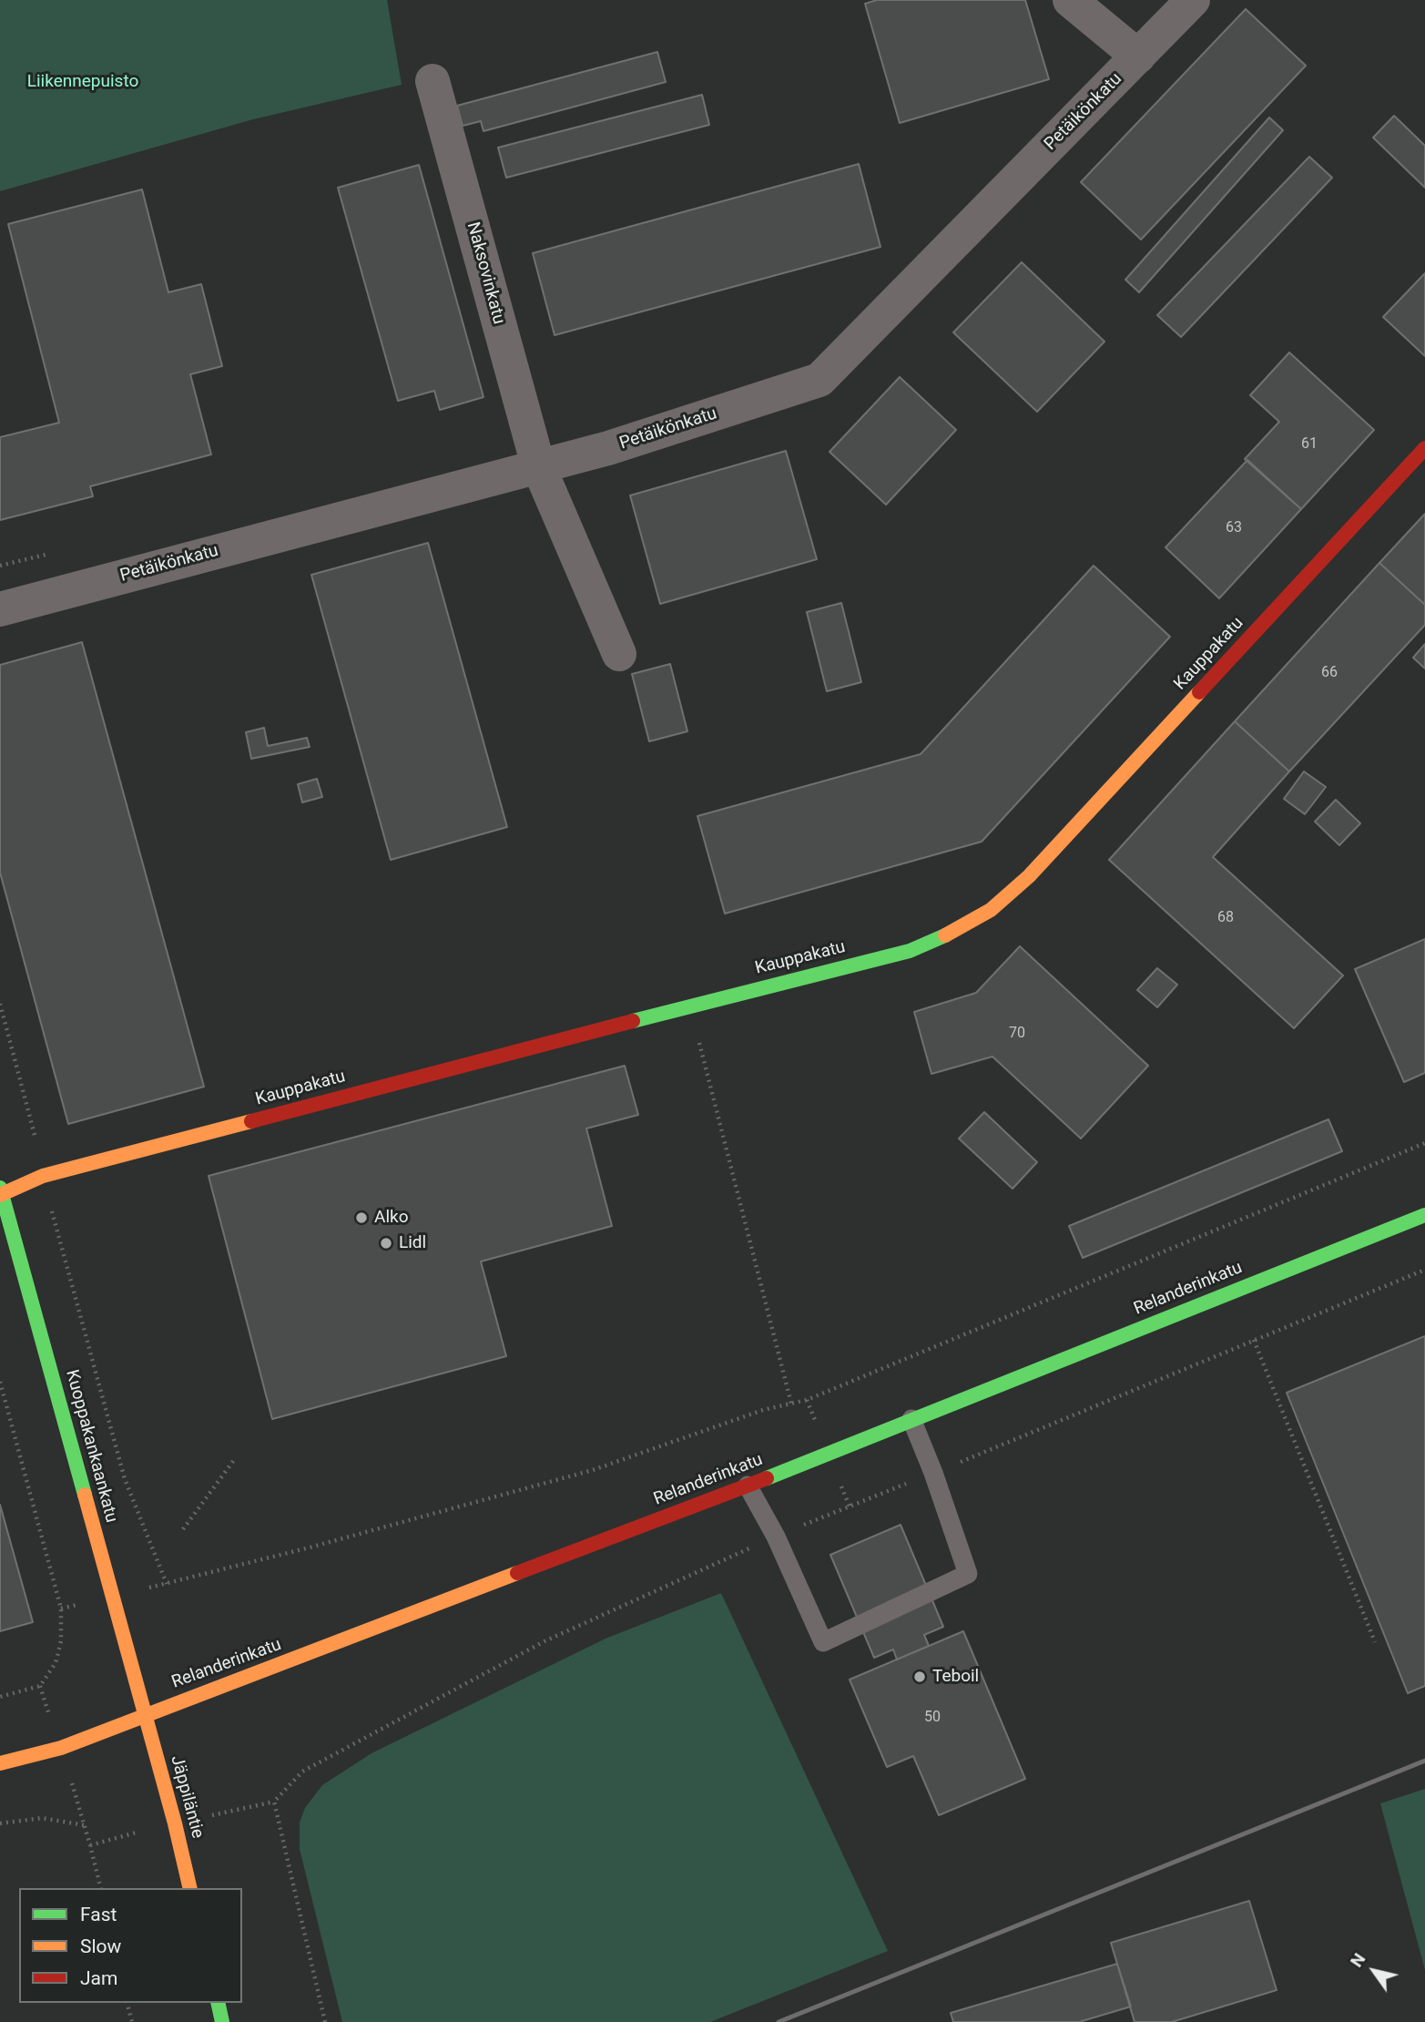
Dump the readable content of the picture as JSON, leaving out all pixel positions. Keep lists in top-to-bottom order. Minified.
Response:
{"streets":{"main road":["Kauppakatu","Relanderinkatu","Kuoppakankaankatu","Jäppiläntie"],"street":["Petäikönkatu","Naksovinkatu"]},"crossings":[["Petäikönkatu","Naksovinkatu"],["Kauppakatu","Kuoppakankaankatu"],["Relanderinkatu","Kuoppakankaankatu"],["Relanderinkatu","Jäppiläntie"],["Kuoppakankaankatu","Jäppiläntie"]],"parks":["Liikennepuisto"],"places":["Alko","Lidl","Teboil"],"house_numbers":["61","63","66","68","70","50"],"legend":["Fast","Slow","Jam"],"north":"top left"}
